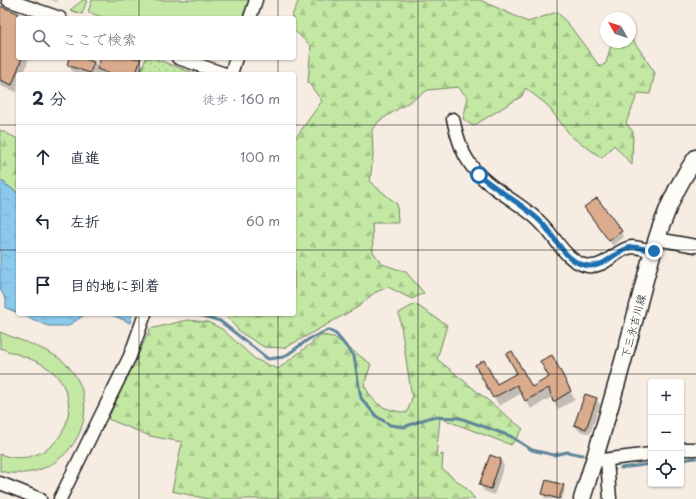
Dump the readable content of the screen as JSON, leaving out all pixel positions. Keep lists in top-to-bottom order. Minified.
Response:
{"streets":{"main road":["下三永吉川線"]},"north":"top left","page":{"search":"ここで検索","heading":["2 分","徒歩 · 160 m"],"list":[["直進","100 m"],["左折","60 m"],"目的地に到着"],"map_buttons":["+","−"]}}
